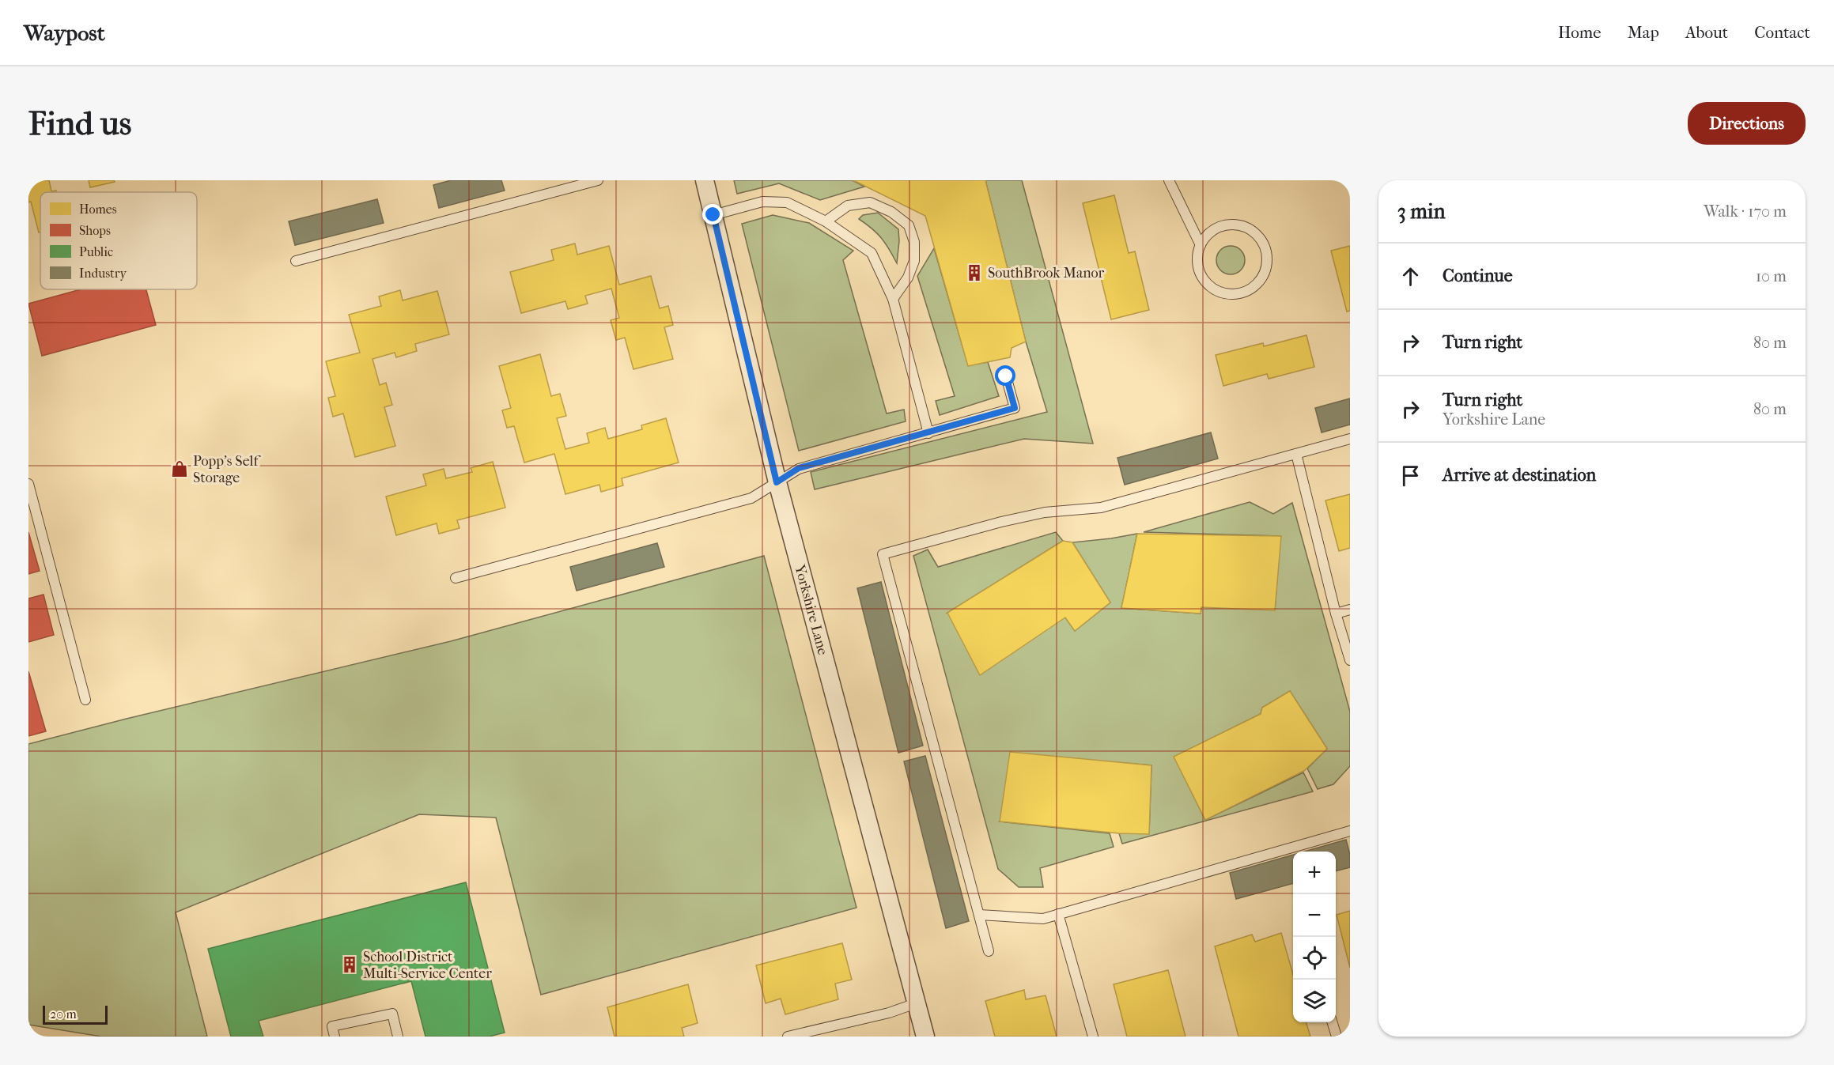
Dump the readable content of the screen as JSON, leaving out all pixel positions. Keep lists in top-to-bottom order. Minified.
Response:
{"streets":{"street":["Yorkshire Lane"]},"places":{"building":["SouthBrook Manor","School District Multi-Service Center"],"shop":["Popp's Self Storage"]},"legend":["Homes","Shops","Public","Industry"],"scale_bar":"20 m","page":{"header":"Waypost","nav":["Home","Map","About","Contact"],"buttons":"Directions","title":"Find us","heading":["3 min","Walk · 170 m"],"list":[["Continue","10 m"],["Turn right","80 m"],["Turn right","Yorkshire Lane","80 m"],"Arrive at destination"],"map_buttons":["+","−"],"scale":"20 m"}}
